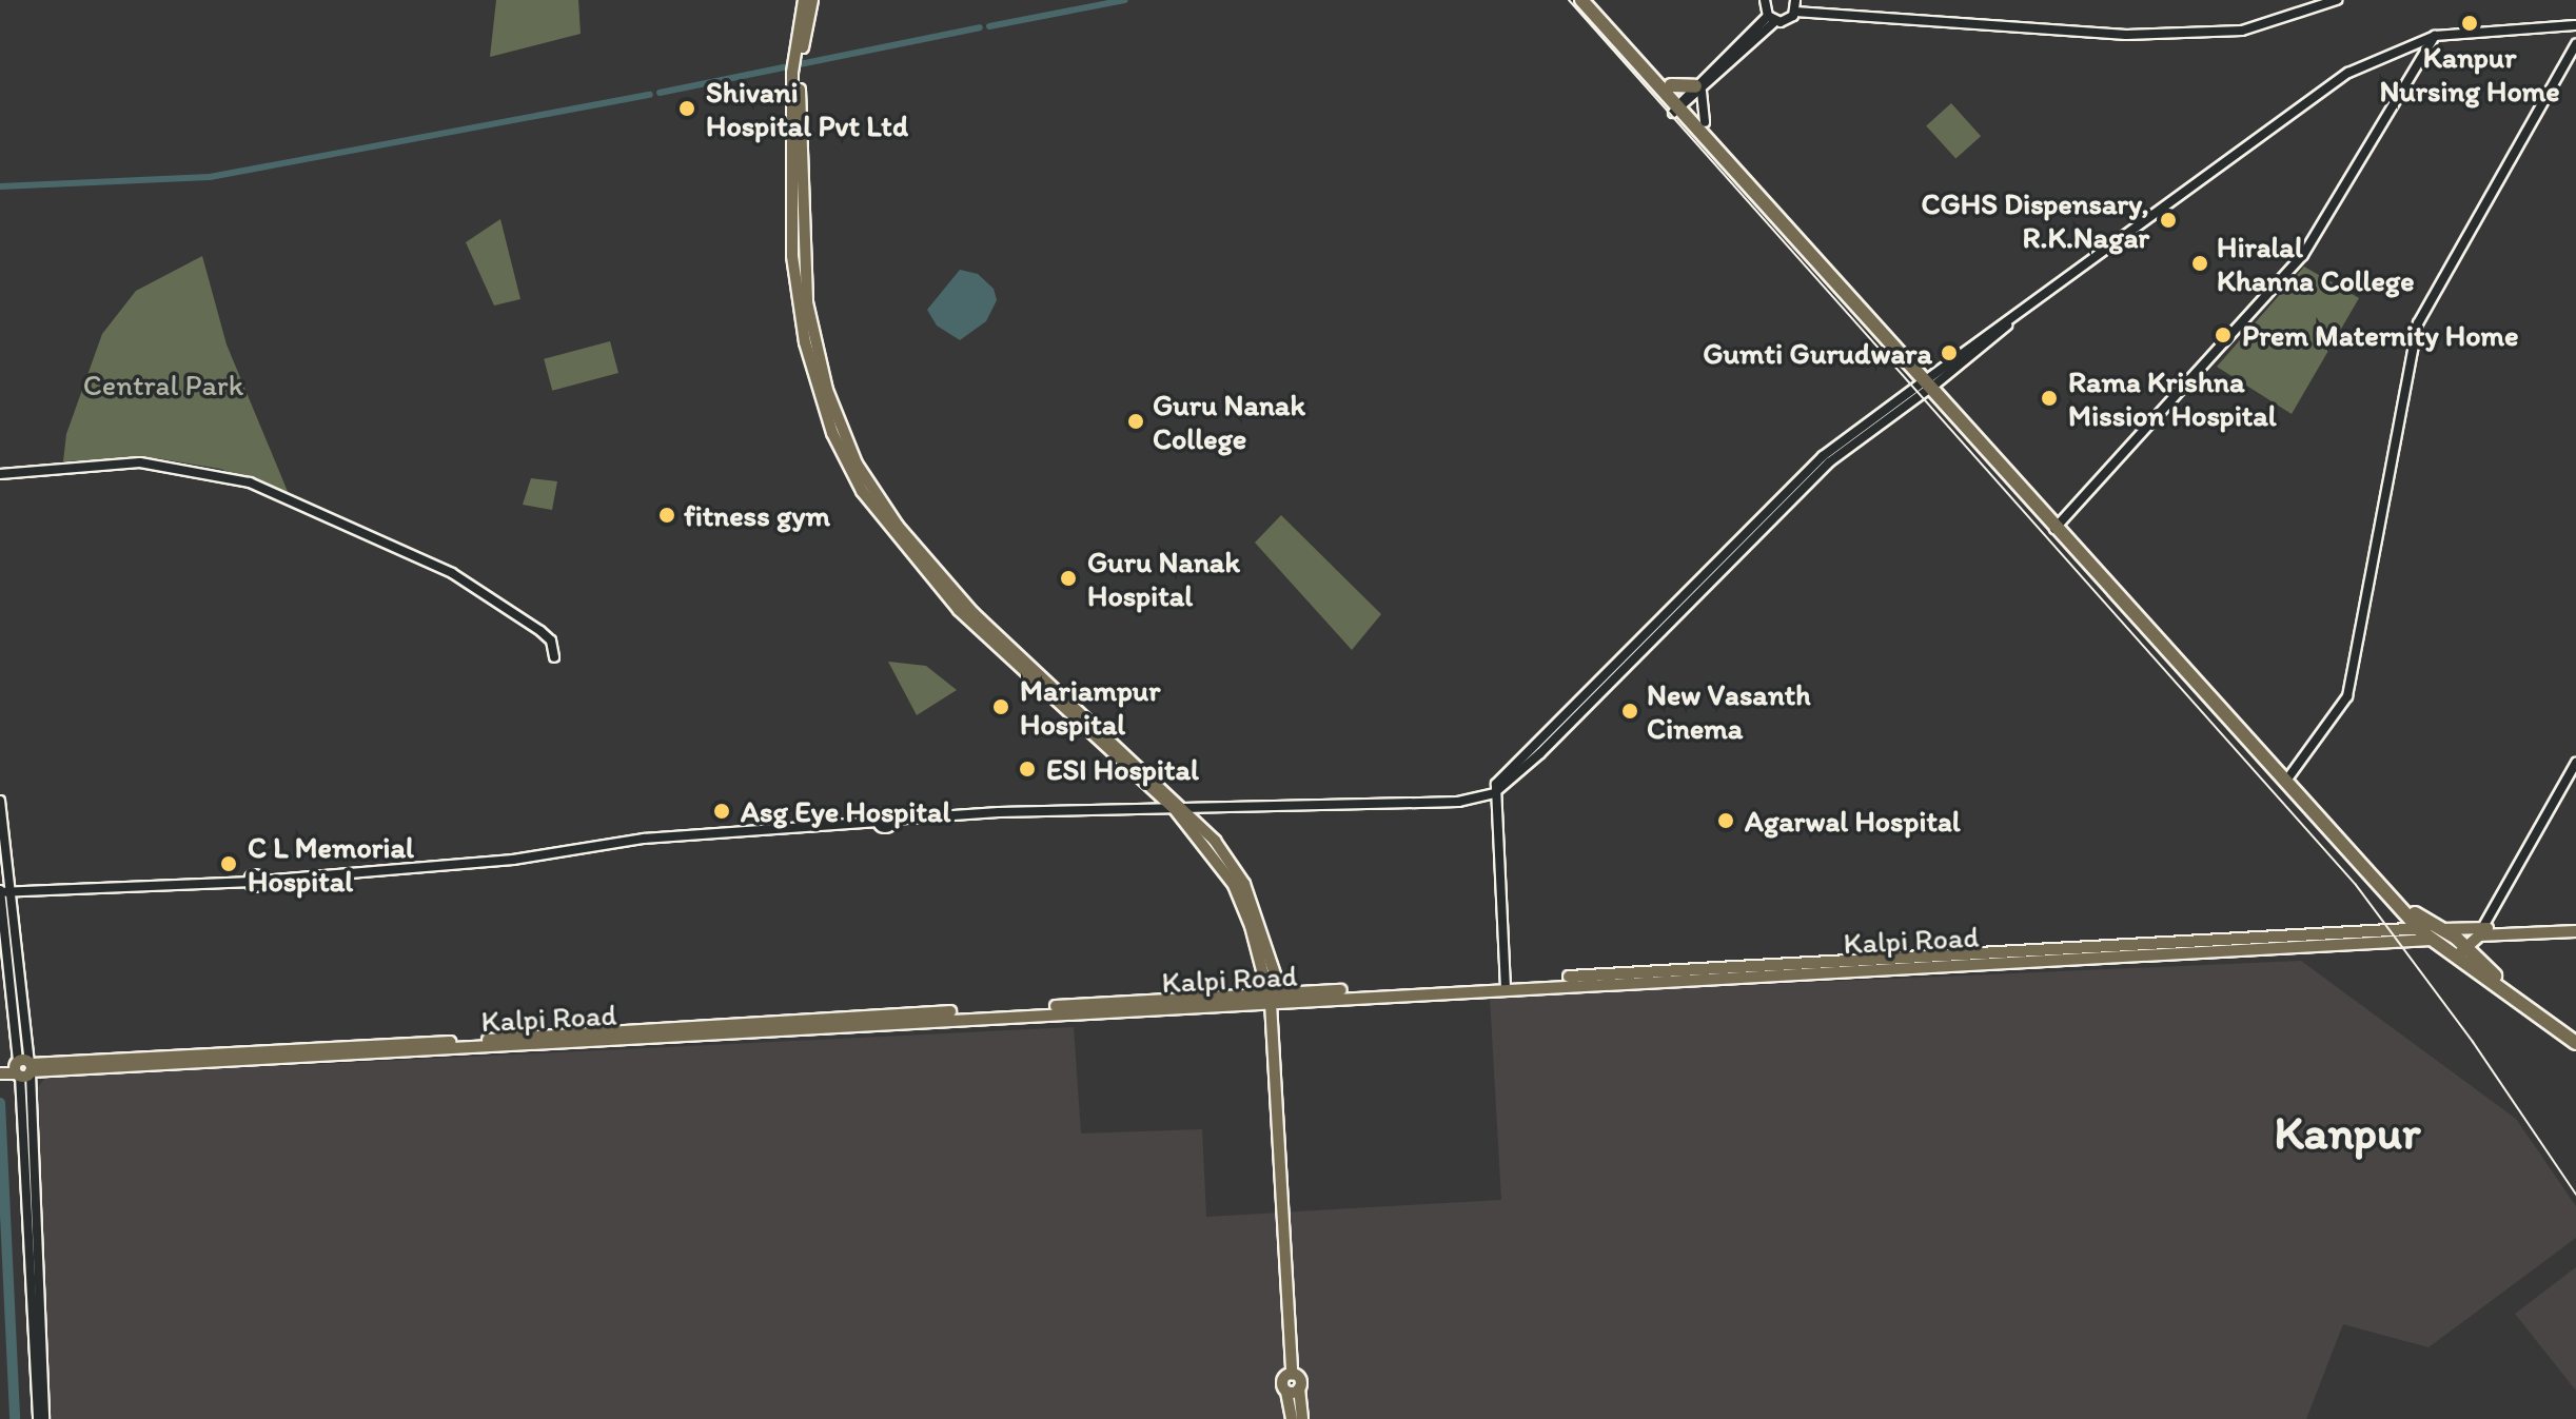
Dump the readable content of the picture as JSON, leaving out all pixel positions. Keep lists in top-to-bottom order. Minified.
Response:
{"streets":{"main road":["Kalpi Road"]},"districts":["Kanpur"],"parks":["Central Park"],"places":["Kanpur Nursing Home","Shivani Hospital Pvt Ltd","CGHS Dispensary, R.K.Nagar","Hiralal Khanna College","Prem Maternity Home","Gumti Gurudwara","Rama Krishna Mission Hospital","Guru Nanak College","fitness gym","Guru Nanak Hospital","Mariampur Hospital","New Vasanth Cinema","ESI Hospital","Asg Eye Hospital","Agarwal Hospital","C L Memorial Hospital"]}
